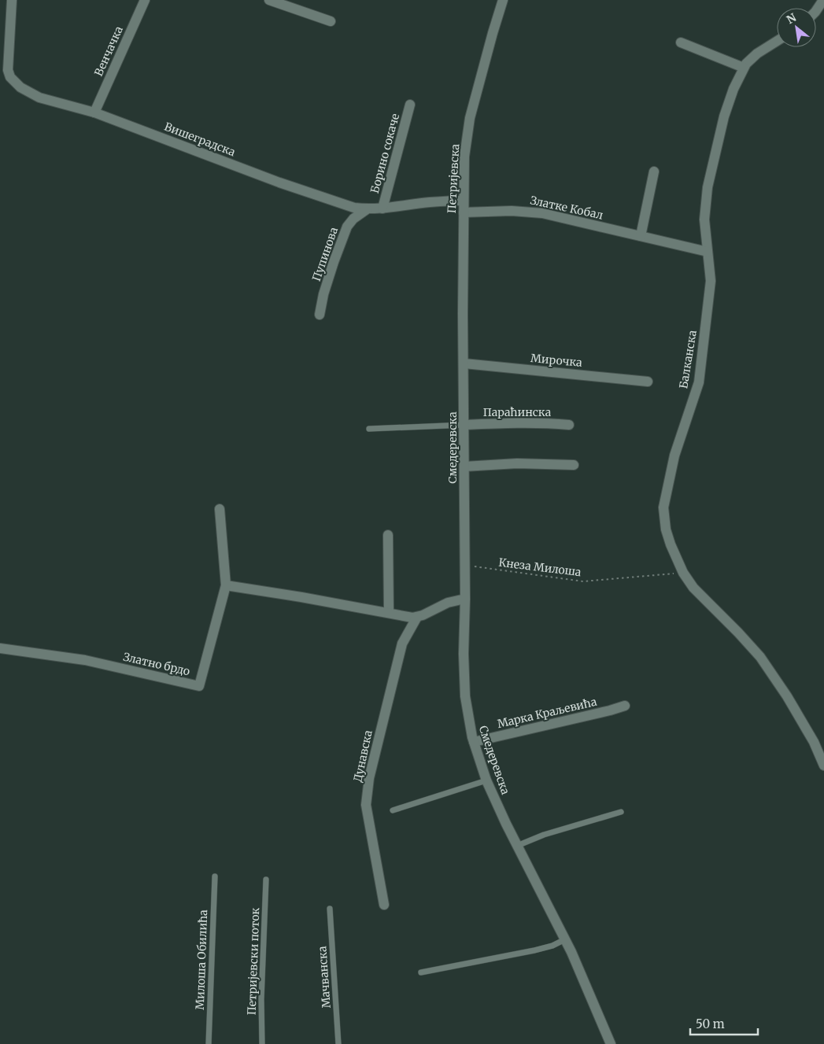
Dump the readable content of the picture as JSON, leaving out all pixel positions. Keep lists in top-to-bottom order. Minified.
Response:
{"streets":{"street":["Венчачка","Вишеградска","Борино сокаче","Петријевска","Златке Кобал","Пупинова","Балканска","Мирочка","Параћинска","Смедеревска","Златно брдо","Марка Краљевића","Дунавска"],"lane":["Милоша Обилића","Петријевски поток","Мачванска"],"path":["Кнеза Милоша"]},"crossings":[["Венчачка","Вишеградска"],["Вишеградска","Борино сокаче"],["Вишеградска","Петријевска"],["Вишеградска","Пупинова"],["Петријевска","Златке Кобал"],["Петријевска","Мирочка"],["Петријевска","Смедеревска"],["Златке Кобал","Балканска"],["Балканска","Кнеза Милоша"],["Мирочка","Смедеревска"],["Параћинска","Смедеревска"],["Смедеревска","Кнеза Милоша"],["Смедеревска","Марка Краљевића"]],"scale_bar":"50 m","north":"top left"}
